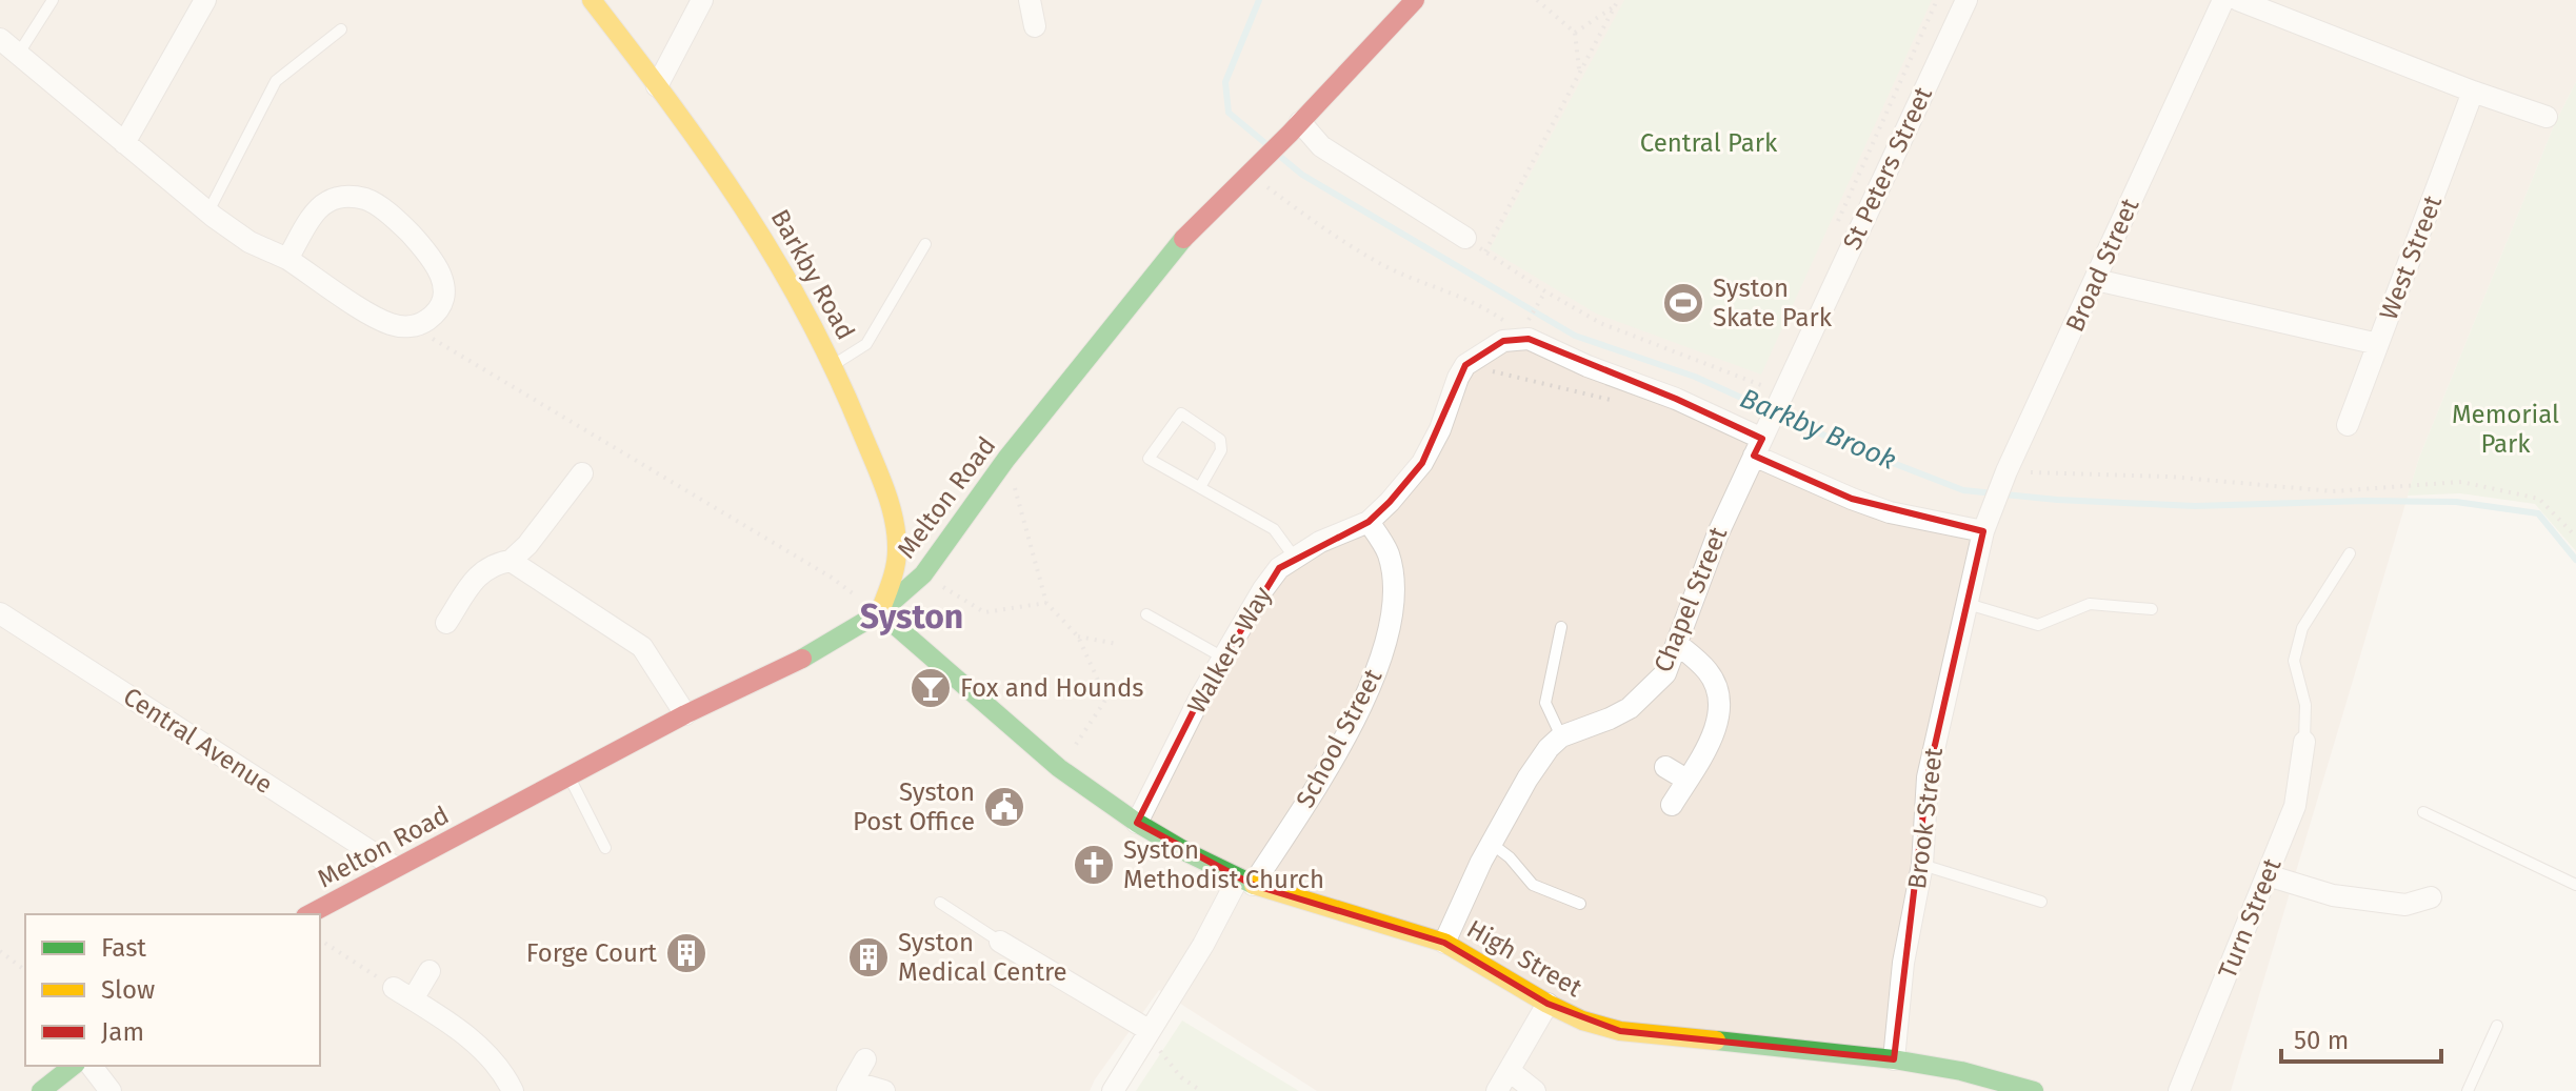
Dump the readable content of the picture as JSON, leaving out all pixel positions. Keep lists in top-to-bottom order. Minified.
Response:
{"streets":{"street":["St Peters Street","West Street","Broad Street","Barkby Road","Melton Road","Chapel Street","Walkers Way","School Street","Central Avenue","Brook Street","Turn Street","High Street"]},"crossings":[["St Peters Street","Chapel Street"],["Broad Street","Brook Street"],["Barkby Road","Melton Road"],["Barkby Road","High Street"],["Melton Road","Central Avenue"],["Melton Road","High Street"],["Chapel Street","High Street"],["Walkers Way","School Street"],["Walkers Way","High Street"],["School Street","High Street"],["Brook Street","High Street"]],"districts":["Syston"],"water":["Barkby Brook"],"parks":["Central Park","Memorial Park"],"places":{"sports":["Syston Skate Park"],"bar":["Fox and Hounds"],"public building":["Syston Post Office"],"church":["Syston Methodist Church"],"building":["Forge Court","Syston Medical Centre"]},"legend":["Fast","Slow","Jam"],"scale_bar":"50 m"}
